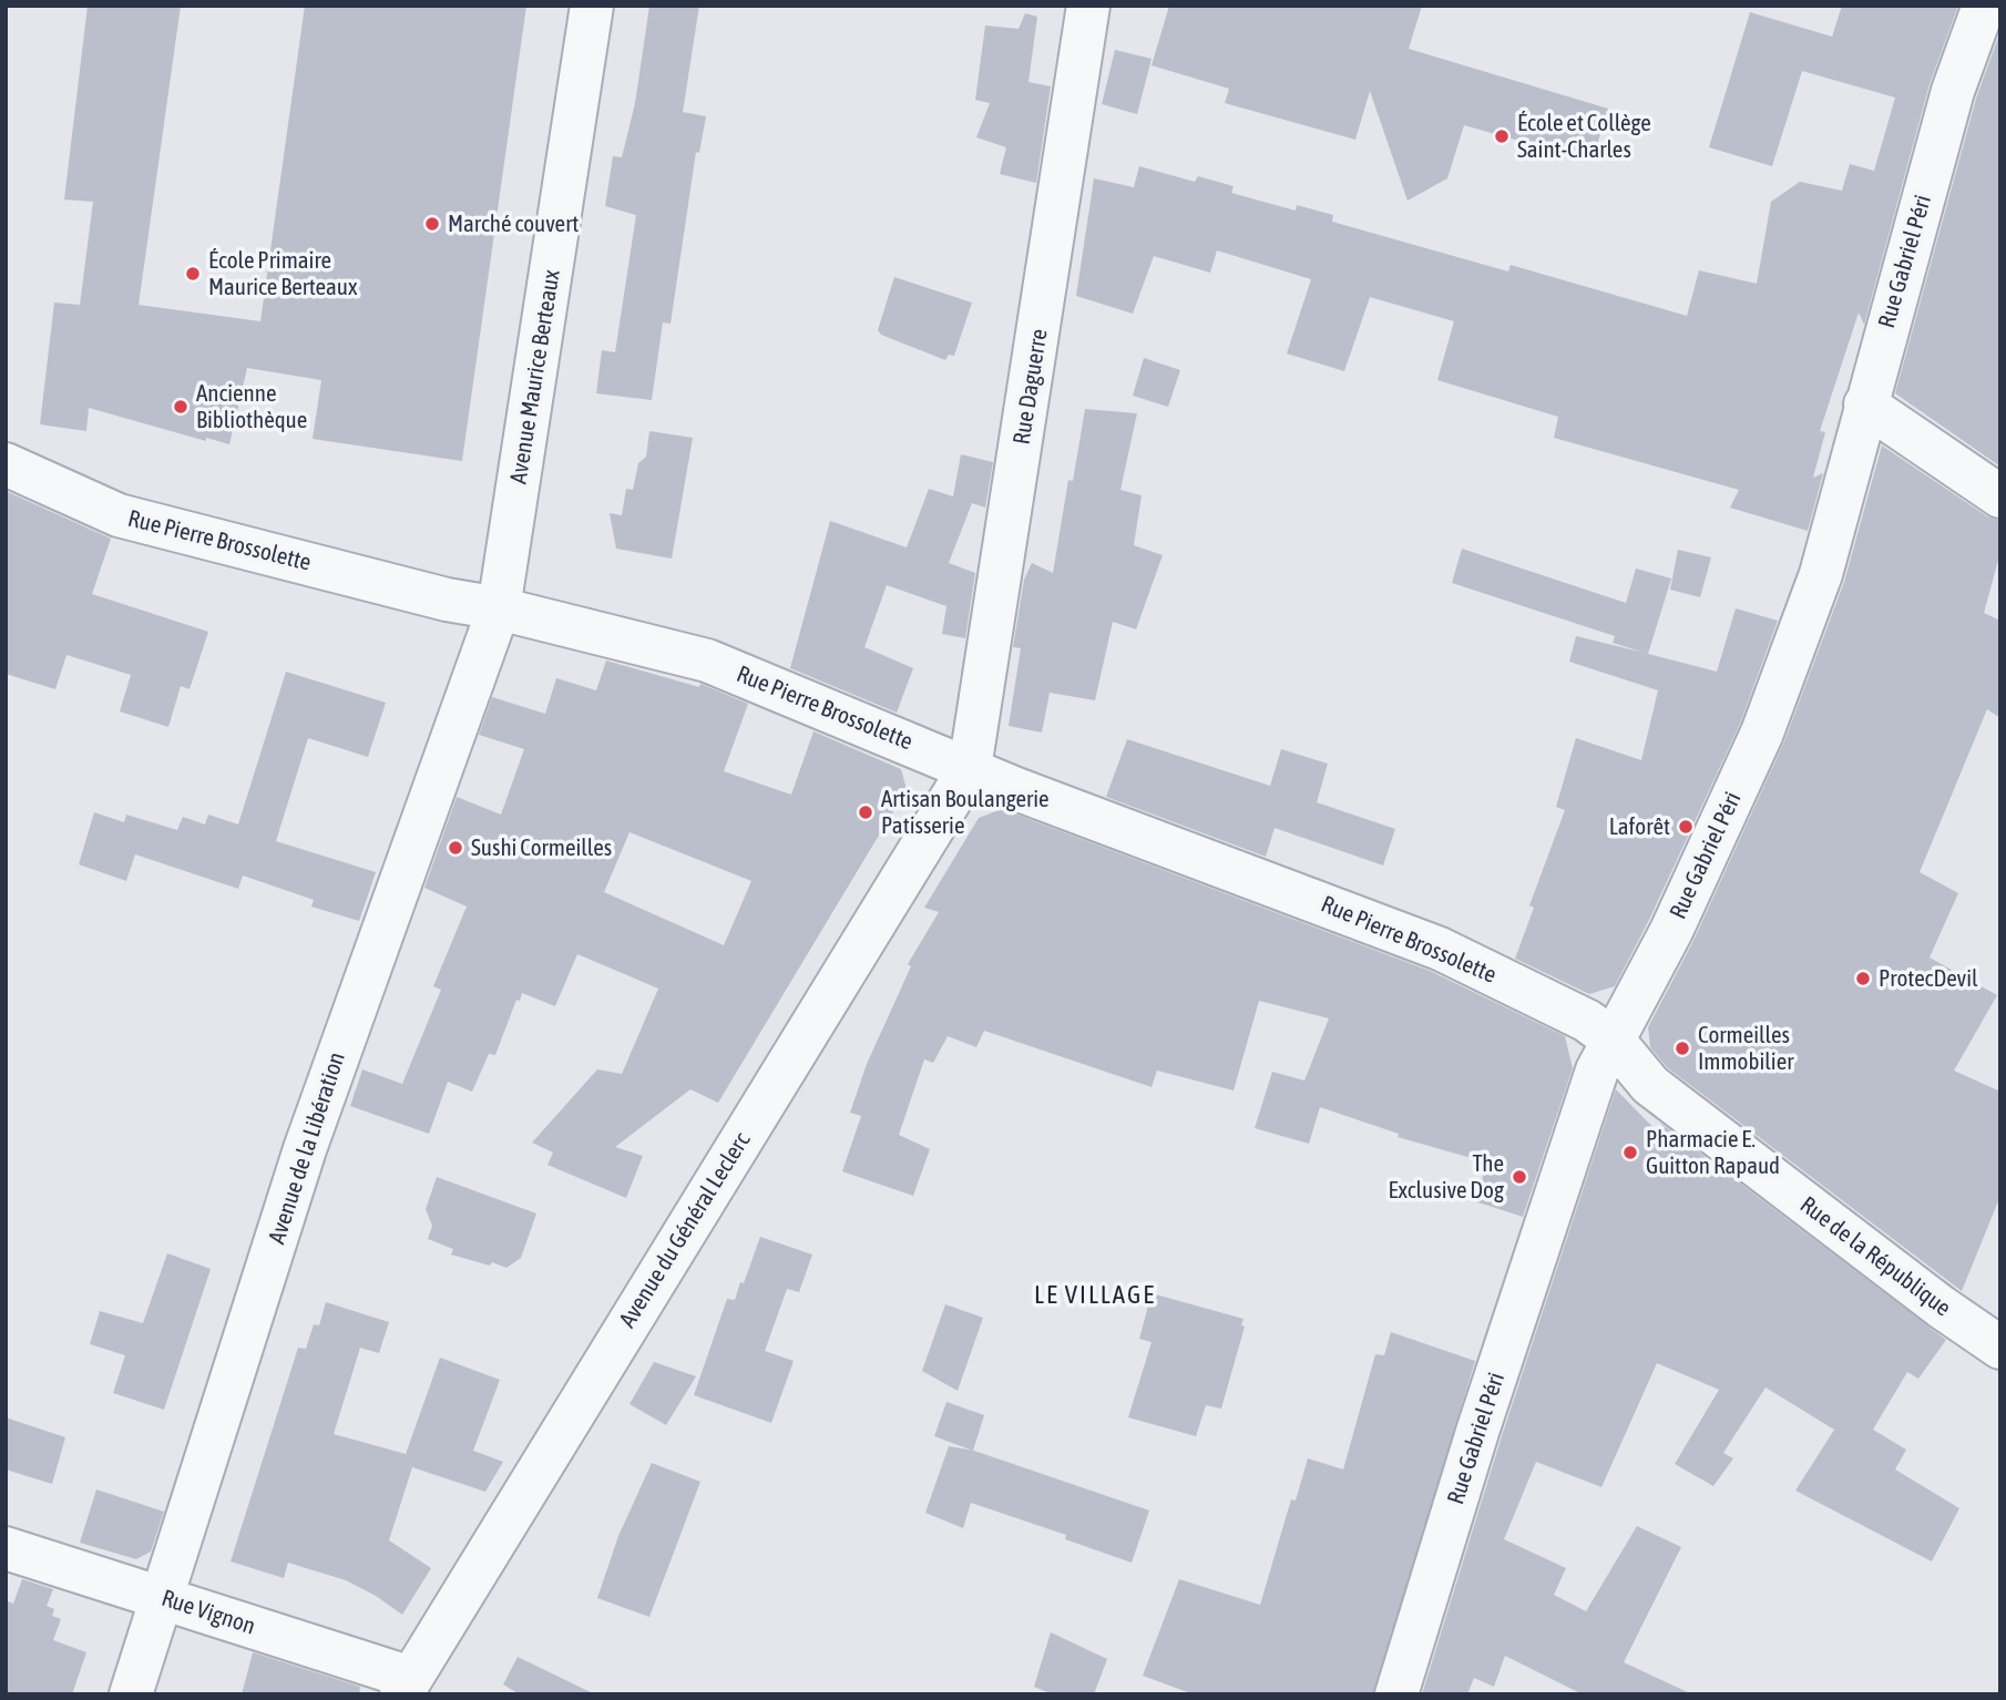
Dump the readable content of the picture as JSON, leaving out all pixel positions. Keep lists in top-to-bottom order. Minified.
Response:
{"streets":{"street":["Rue Gabriel Péri","Avenue Maurice Berteaux","Rue Daguerre","Rue Pierre Brossolette","Avenue de la Libération","Avenue du Général Leclerc","Rue de la République","Rue Vignon"]},"crossings":[["Rue Gabriel Péri","Rue Pierre Brossolette"],["Rue Gabriel Péri","Rue de la République"],["Avenue Maurice Berteaux","Rue Pierre Brossolette"],["Avenue Maurice Berteaux","Avenue de la Libération"],["Rue Daguerre","Rue Pierre Brossolette"],["Rue Daguerre","Avenue du Général Leclerc"],["Rue Pierre Brossolette","Avenue de la Libération"],["Rue Pierre Brossolette","Avenue du Général Leclerc"],["Rue Pierre Brossolette","Rue de la République"],["Avenue de la Libération","Rue Vignon"],["Avenue du Général Leclerc","Rue Vignon"]],"districts":["LE VILLAGE"],"places":["École et Collège Saint-Charles","Marché couvert","École Primaire Maurice Berteaux","Ancienne Bibliothèque","Artisan Boulangerie Patisserie","Laforêt","Sushi Cormeilles","ProtecDevil","Cormeilles Immobilier","Pharmacie E. Guitton Rapaud","The Exclusive Dog"]}
